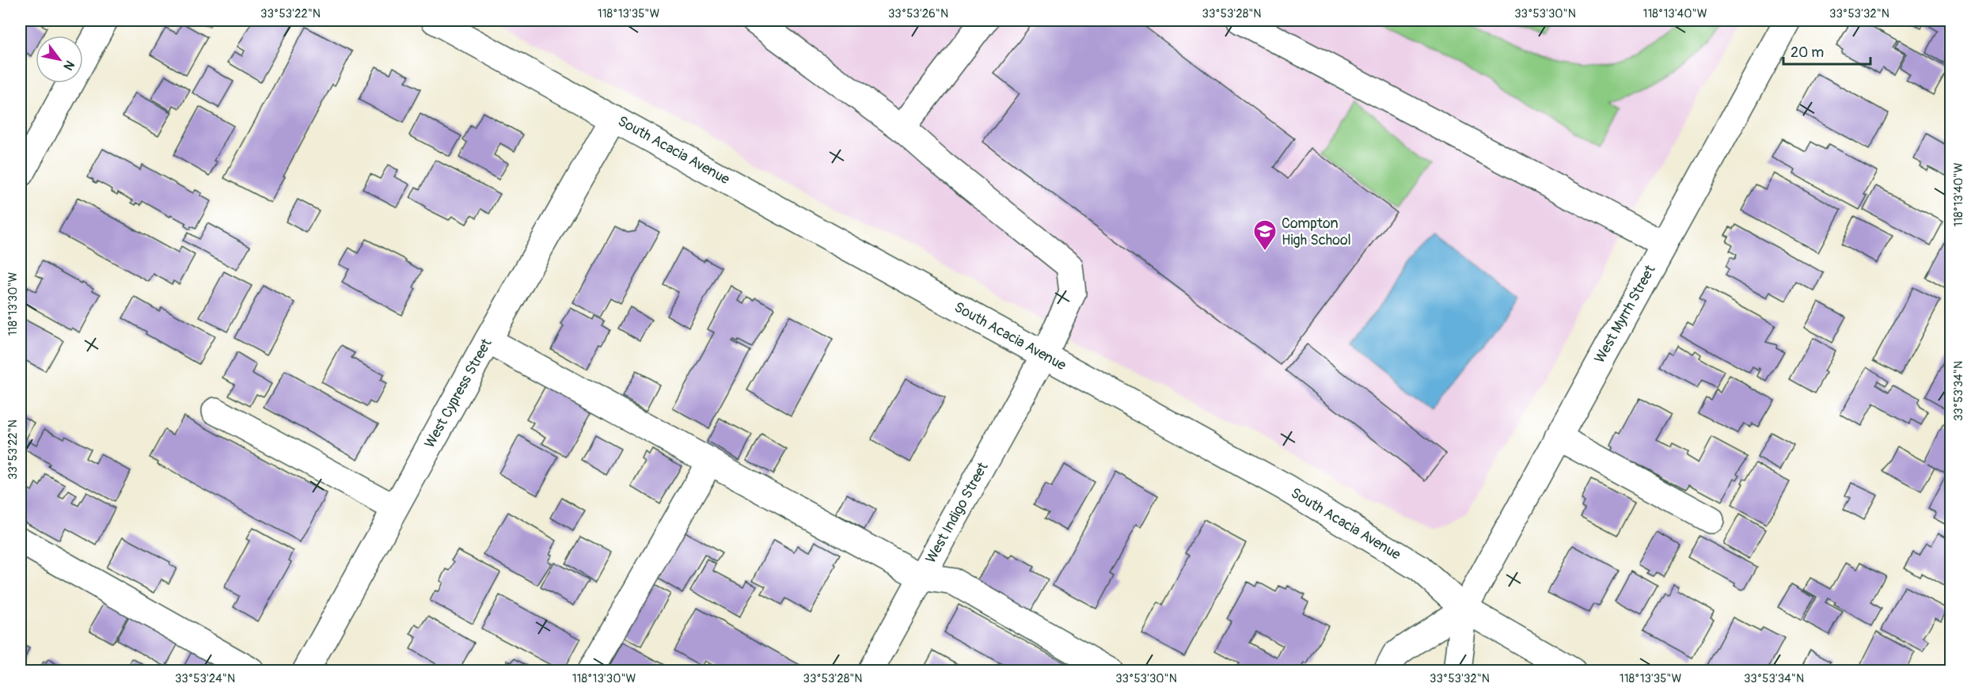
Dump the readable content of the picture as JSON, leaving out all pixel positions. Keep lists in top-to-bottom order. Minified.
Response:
{"streets":{"street":["South Acacia Avenue","West Myrrh Street","West Cypress Street","West Indigo Street"]},"crossings":[["South Acacia Avenue","West Myrrh Street"],["South Acacia Avenue","West Cypress Street"],["South Acacia Avenue","West Indigo Street"]],"places":{"school or university":["Compton High School"]},"scale_bar":"20 m","north":"bottom right","coordinates":["33°53'22\"N","118°13'35\"W","33°53'26\"N","33°53'28\"N","33°53'30\"N","118°13'40\"W","33°53'32\"N","118°13'30\"W","33°53'34\"N","33°53'24\"N"]}
